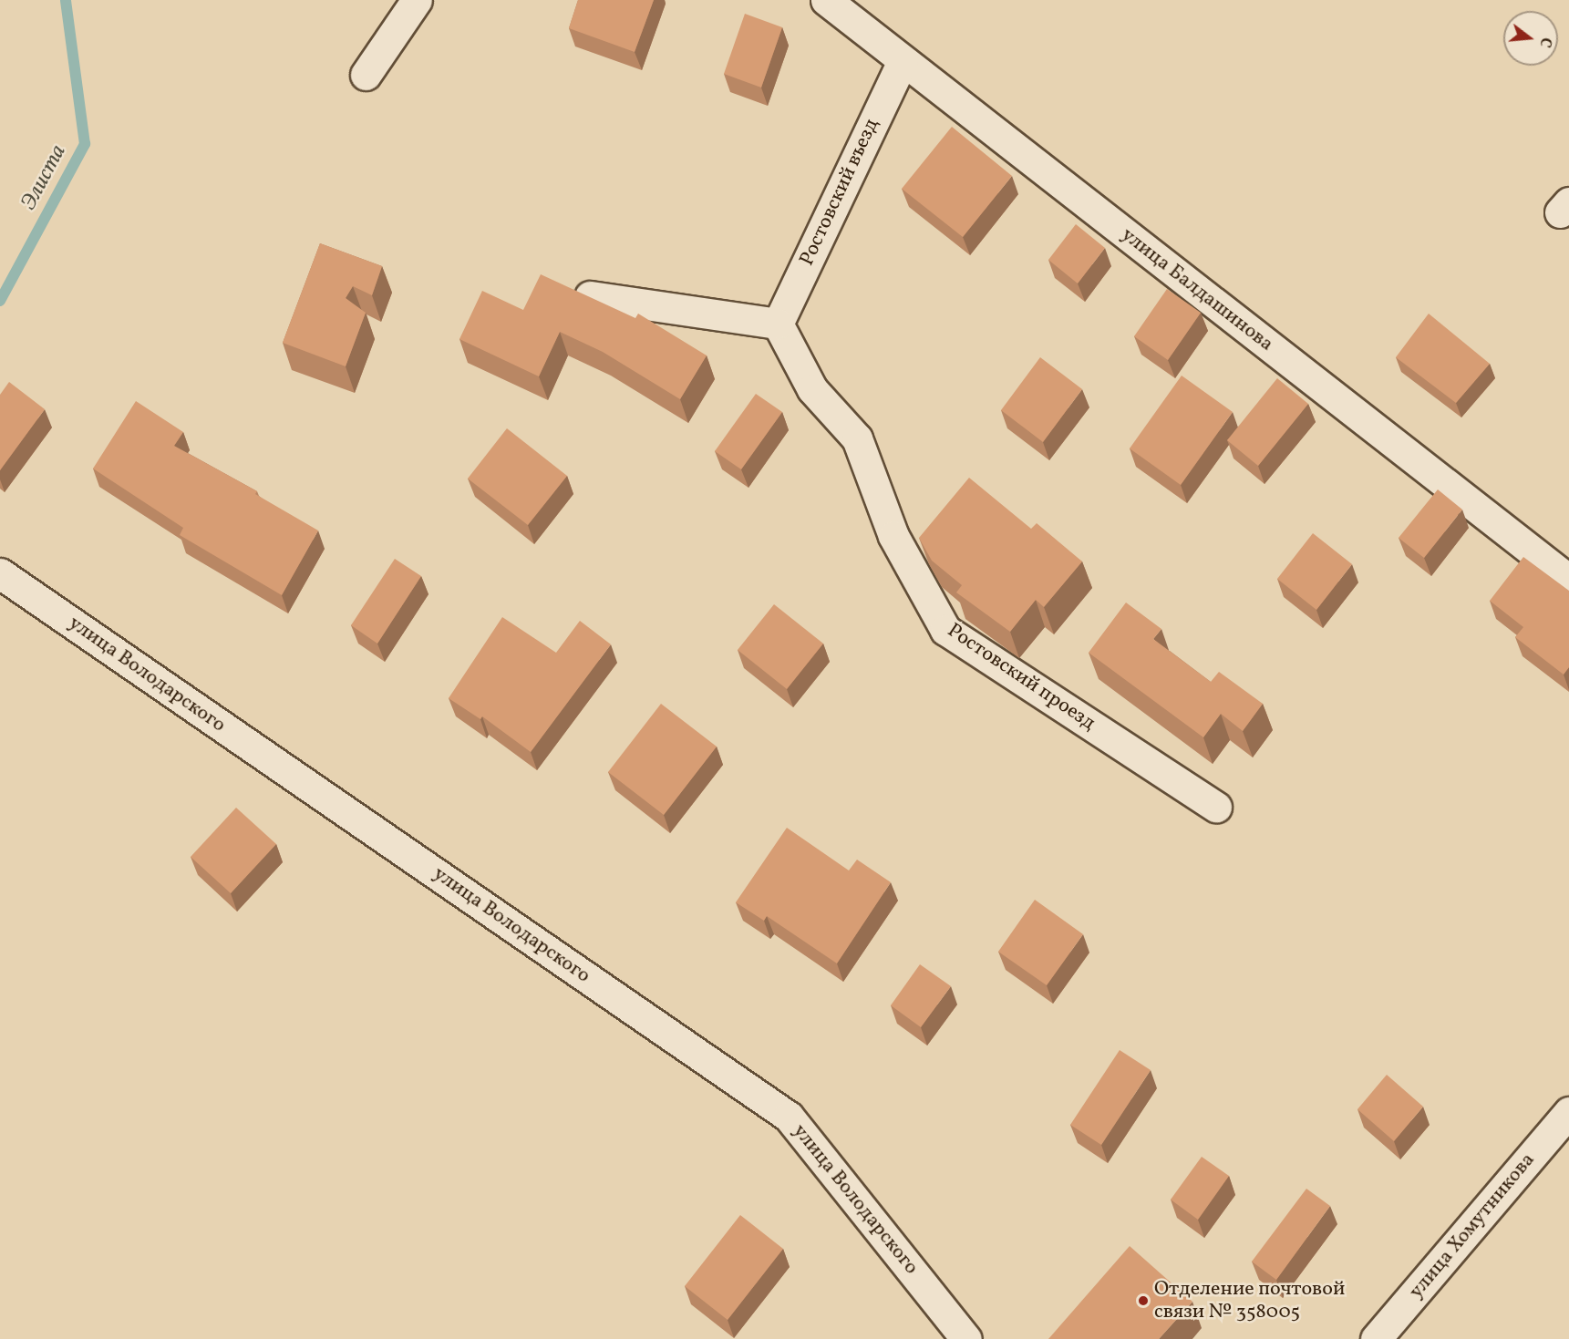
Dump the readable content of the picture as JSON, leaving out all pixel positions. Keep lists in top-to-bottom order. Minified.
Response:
{"streets":{"street":["Ростовский въезд","улица Балдашинова","улица Володарского","Ростовский проезд","улица Хомутникова"]},"crossings":[["Ростовский въезд","улица Балдашинова"],["Ростовский въезд","Ростовский проезд"]],"water":["Элиста"],"places":["Отделение почтовой связи № 358005"],"north":"right"}
